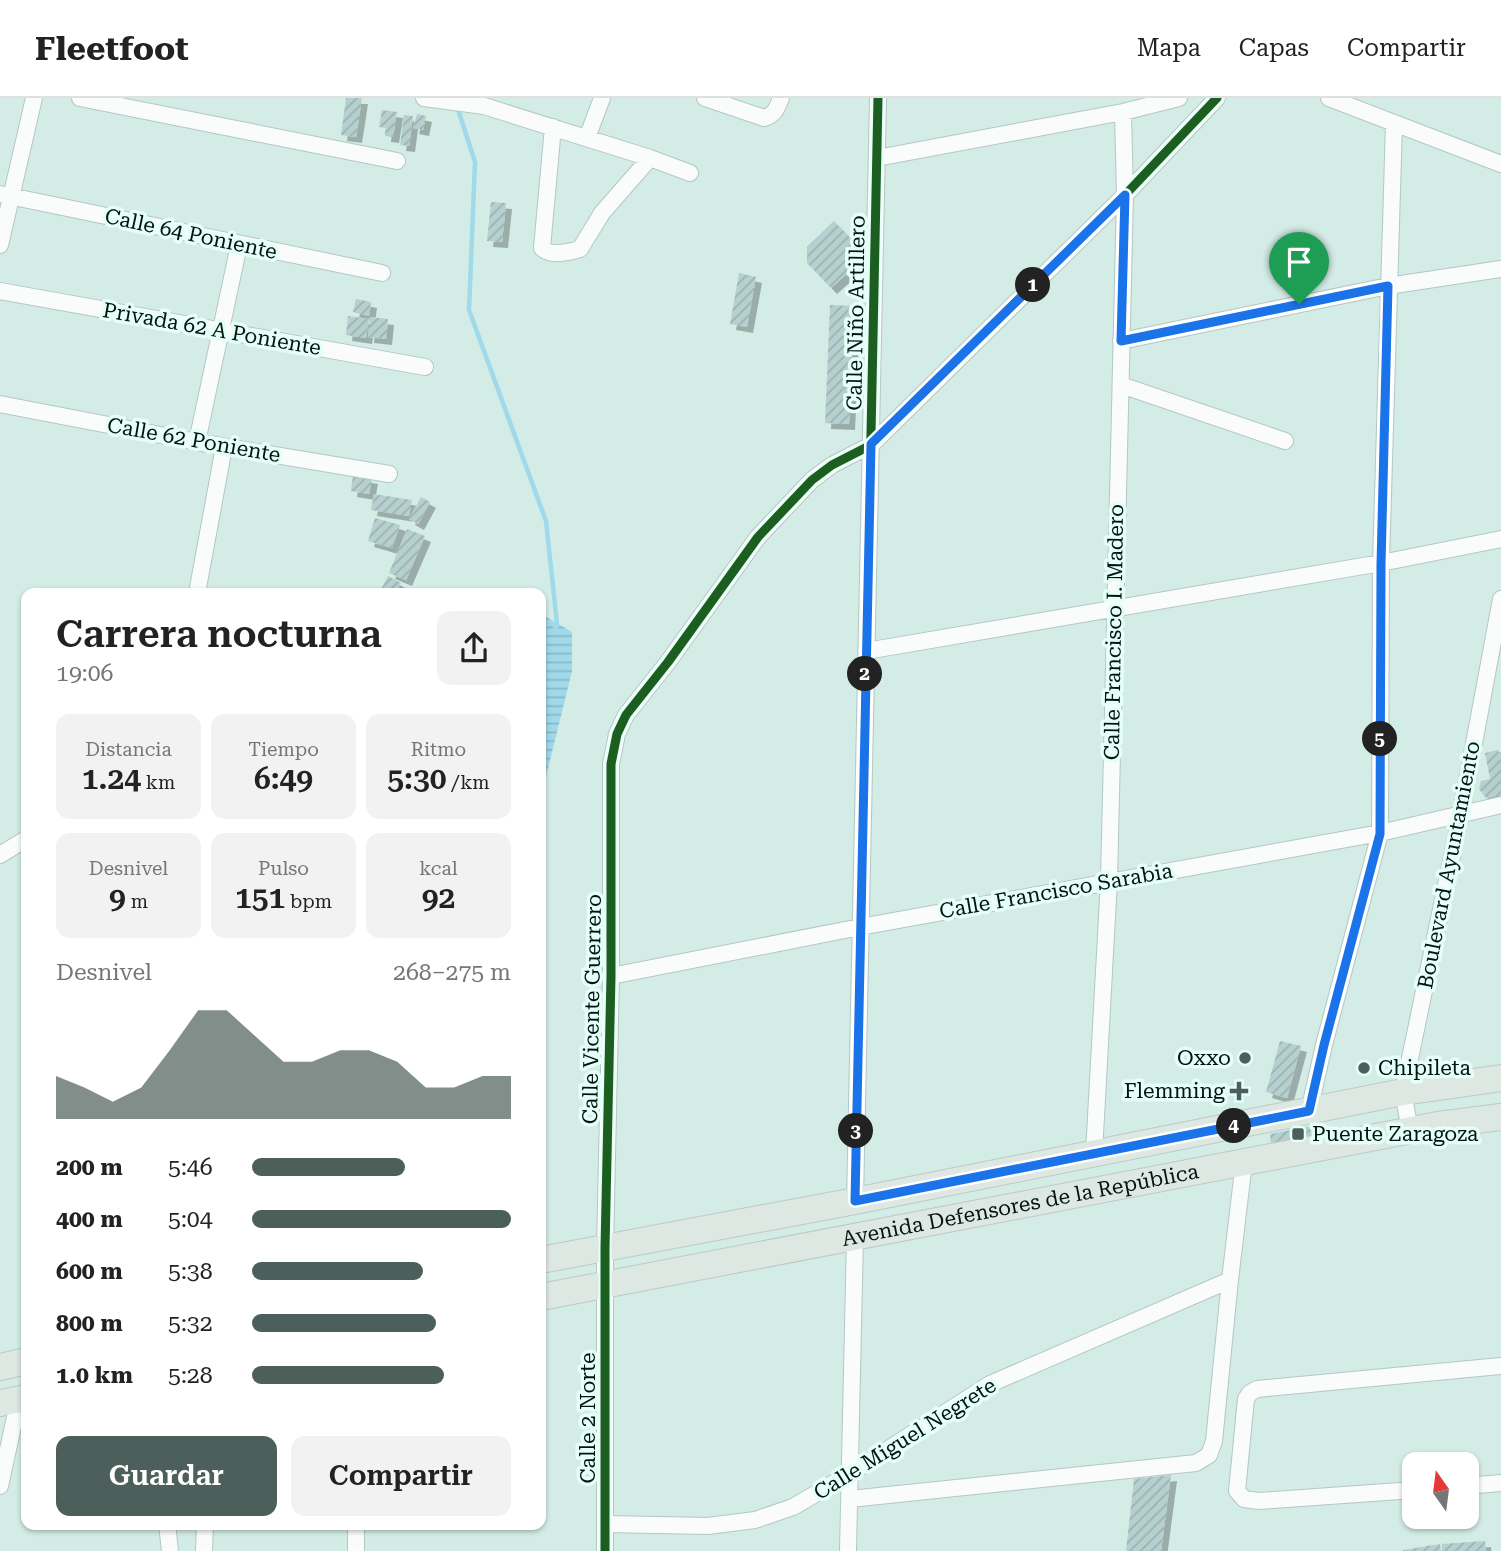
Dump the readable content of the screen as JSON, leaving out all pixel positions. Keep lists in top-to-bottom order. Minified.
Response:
{"streets":{"main road":["Avenida Defensores de la República"],"street":["Calle 64 Poniente","Calle Niño Artillero","Privada 62 A Poniente","Calle 62 Poniente","Calle Francisco I. Madero","Boulevard Ayuntamiento","Calle Francisco Sarabia","Calle Vicente Guerrero","Calle 2 Norte","Calle Miguel Negrete"]},"crossings":[["Calle Niño Artillero","Calle Francisco Sarabia"],["Calle Niño Artillero","Calle Vicente Guerrero"],["Calle Niño Artillero","Avenida Defensores de la República"],["Calle Francisco I. Madero","Calle Francisco Sarabia"],["Calle Francisco I. Madero","Avenida Defensores de la República"],["Boulevard Ayuntamiento","Calle Francisco Sarabia"],["Boulevard Ayuntamiento","Avenida Defensores de la República"],["Calle Francisco Sarabia","Calle Vicente Guerrero"],["Calle Vicente Guerrero","Avenida Defensores de la República"],["Calle Vicente Guerrero","Calle 2 Norte"],["Avenida Defensores de la República","Calle 2 Norte"],["Calle 2 Norte","Calle Miguel Negrete"]],"places":{"other":["Oxxo","Chipileta"],"health":["Flemming"],"transit":["Puente Zaragoza"]},"north":"top","page":{"header":"Fleetfoot","nav":["Mapa","Capas","Compartir"],"pins":["1","2","5","4","3"],"heading":["Carrera nocturna","19:06"],"stats":[["Distancia","1.24 km"],["Tiempo","6:49"],["Ritmo","5:30 /km"],["Desnivel","9 m"],["Pulso","151 bpm"],["kcal","92"]],"chart":["Desnivel","268–275 m"],"list":[{"name":"200 m","note":"5:46"},{"name":"400 m","note":"5:04"},{"name":"600 m","note":"5:38"},{"name":"800 m","note":"5:32"},{"name":"1.0 km","note":"5:28"}],"buttons":["Guardar","Compartir"]}}
